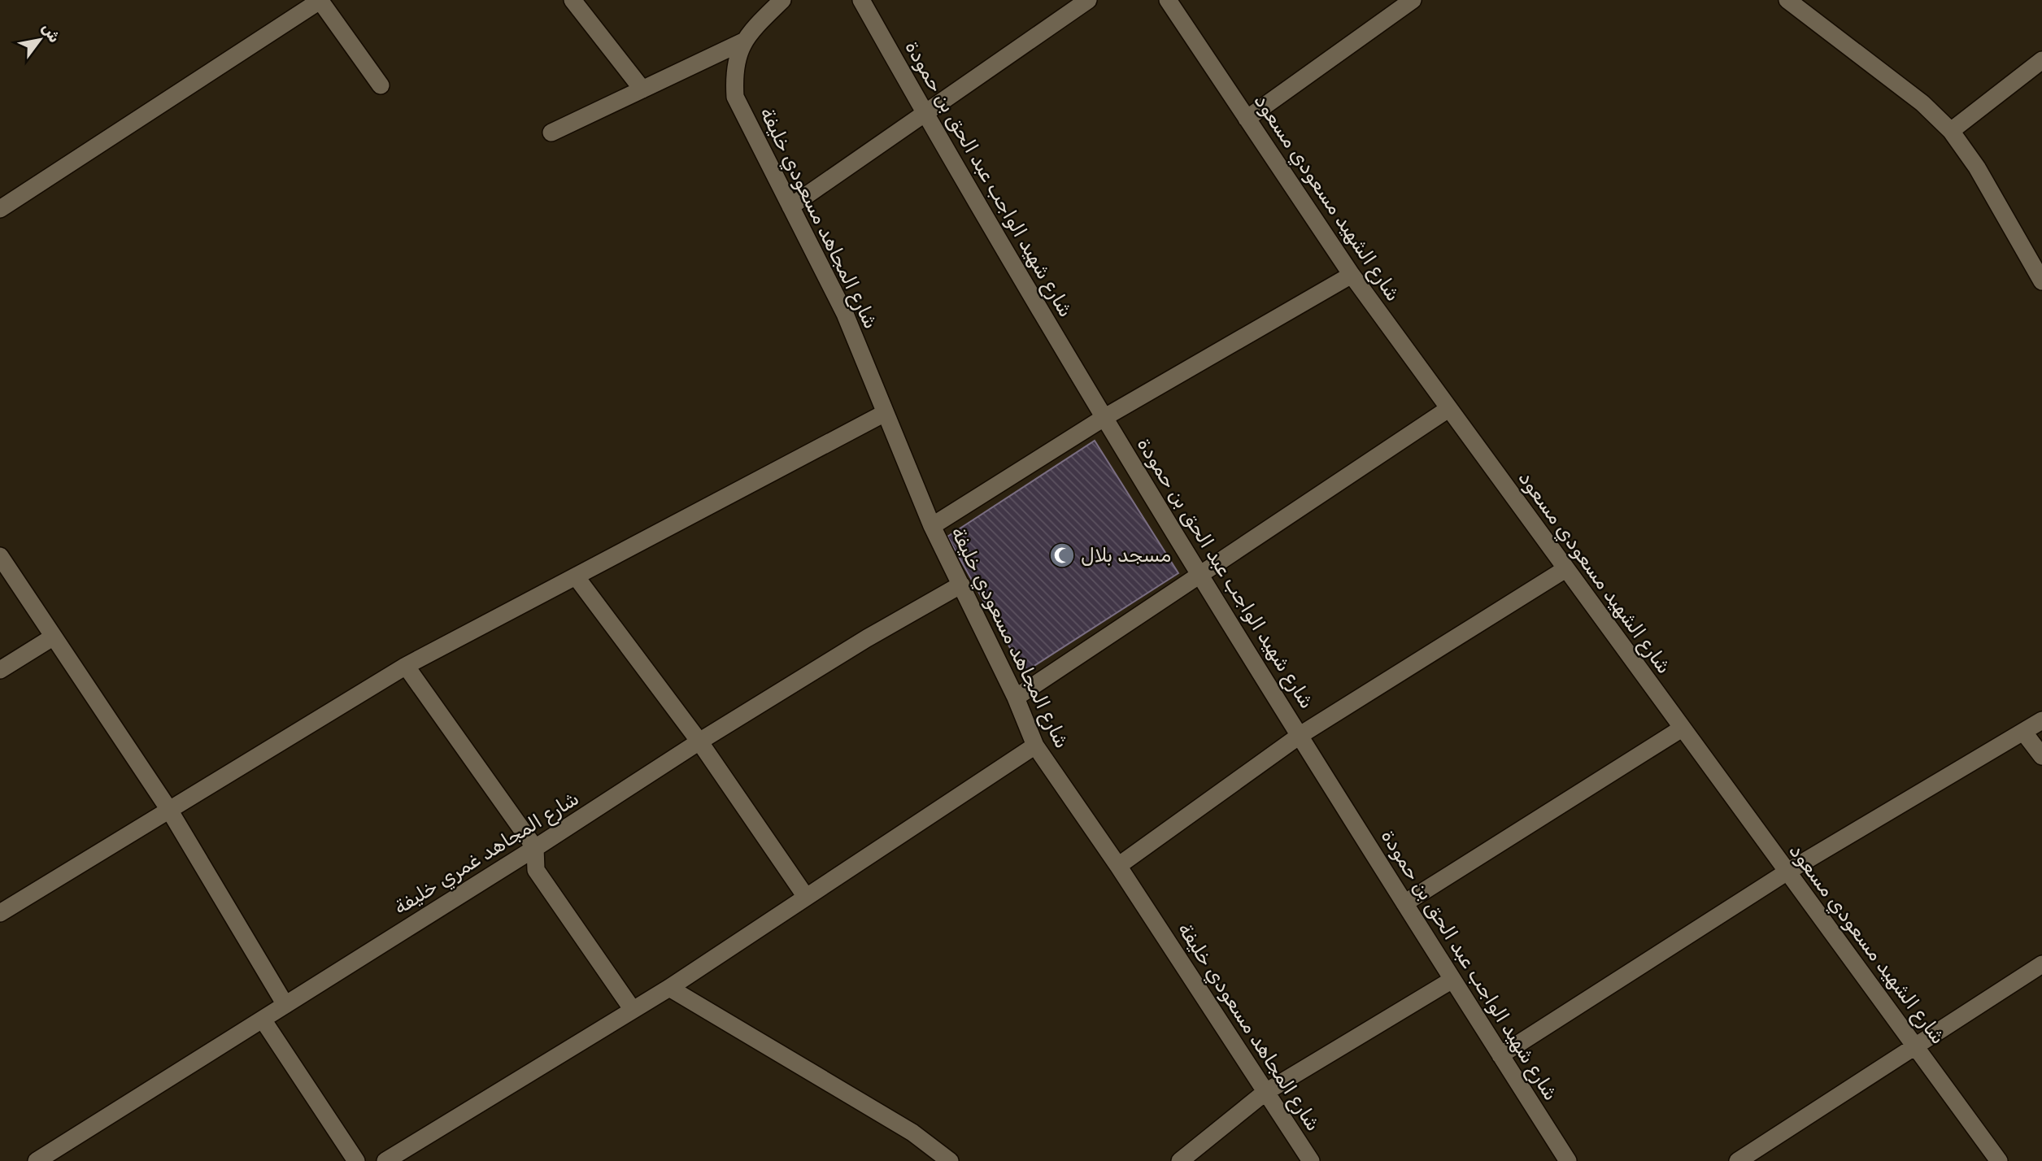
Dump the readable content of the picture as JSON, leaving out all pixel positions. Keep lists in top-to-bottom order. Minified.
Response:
{"streets":{"street":["شارع شهيد الواجب عبد الحق بن حمودة","شارع الشهيد مسعودي مسعود","شارع المجاهد مسعودي خليفة","شارع المجاهد غمري خليفة"]},"crossings":[["شارع المجاهد مسعودي خليفة","شارع المجاهد غمري خليفة"]],"places":{"mosque":["مسجد بلال"]},"north":"top right"}
